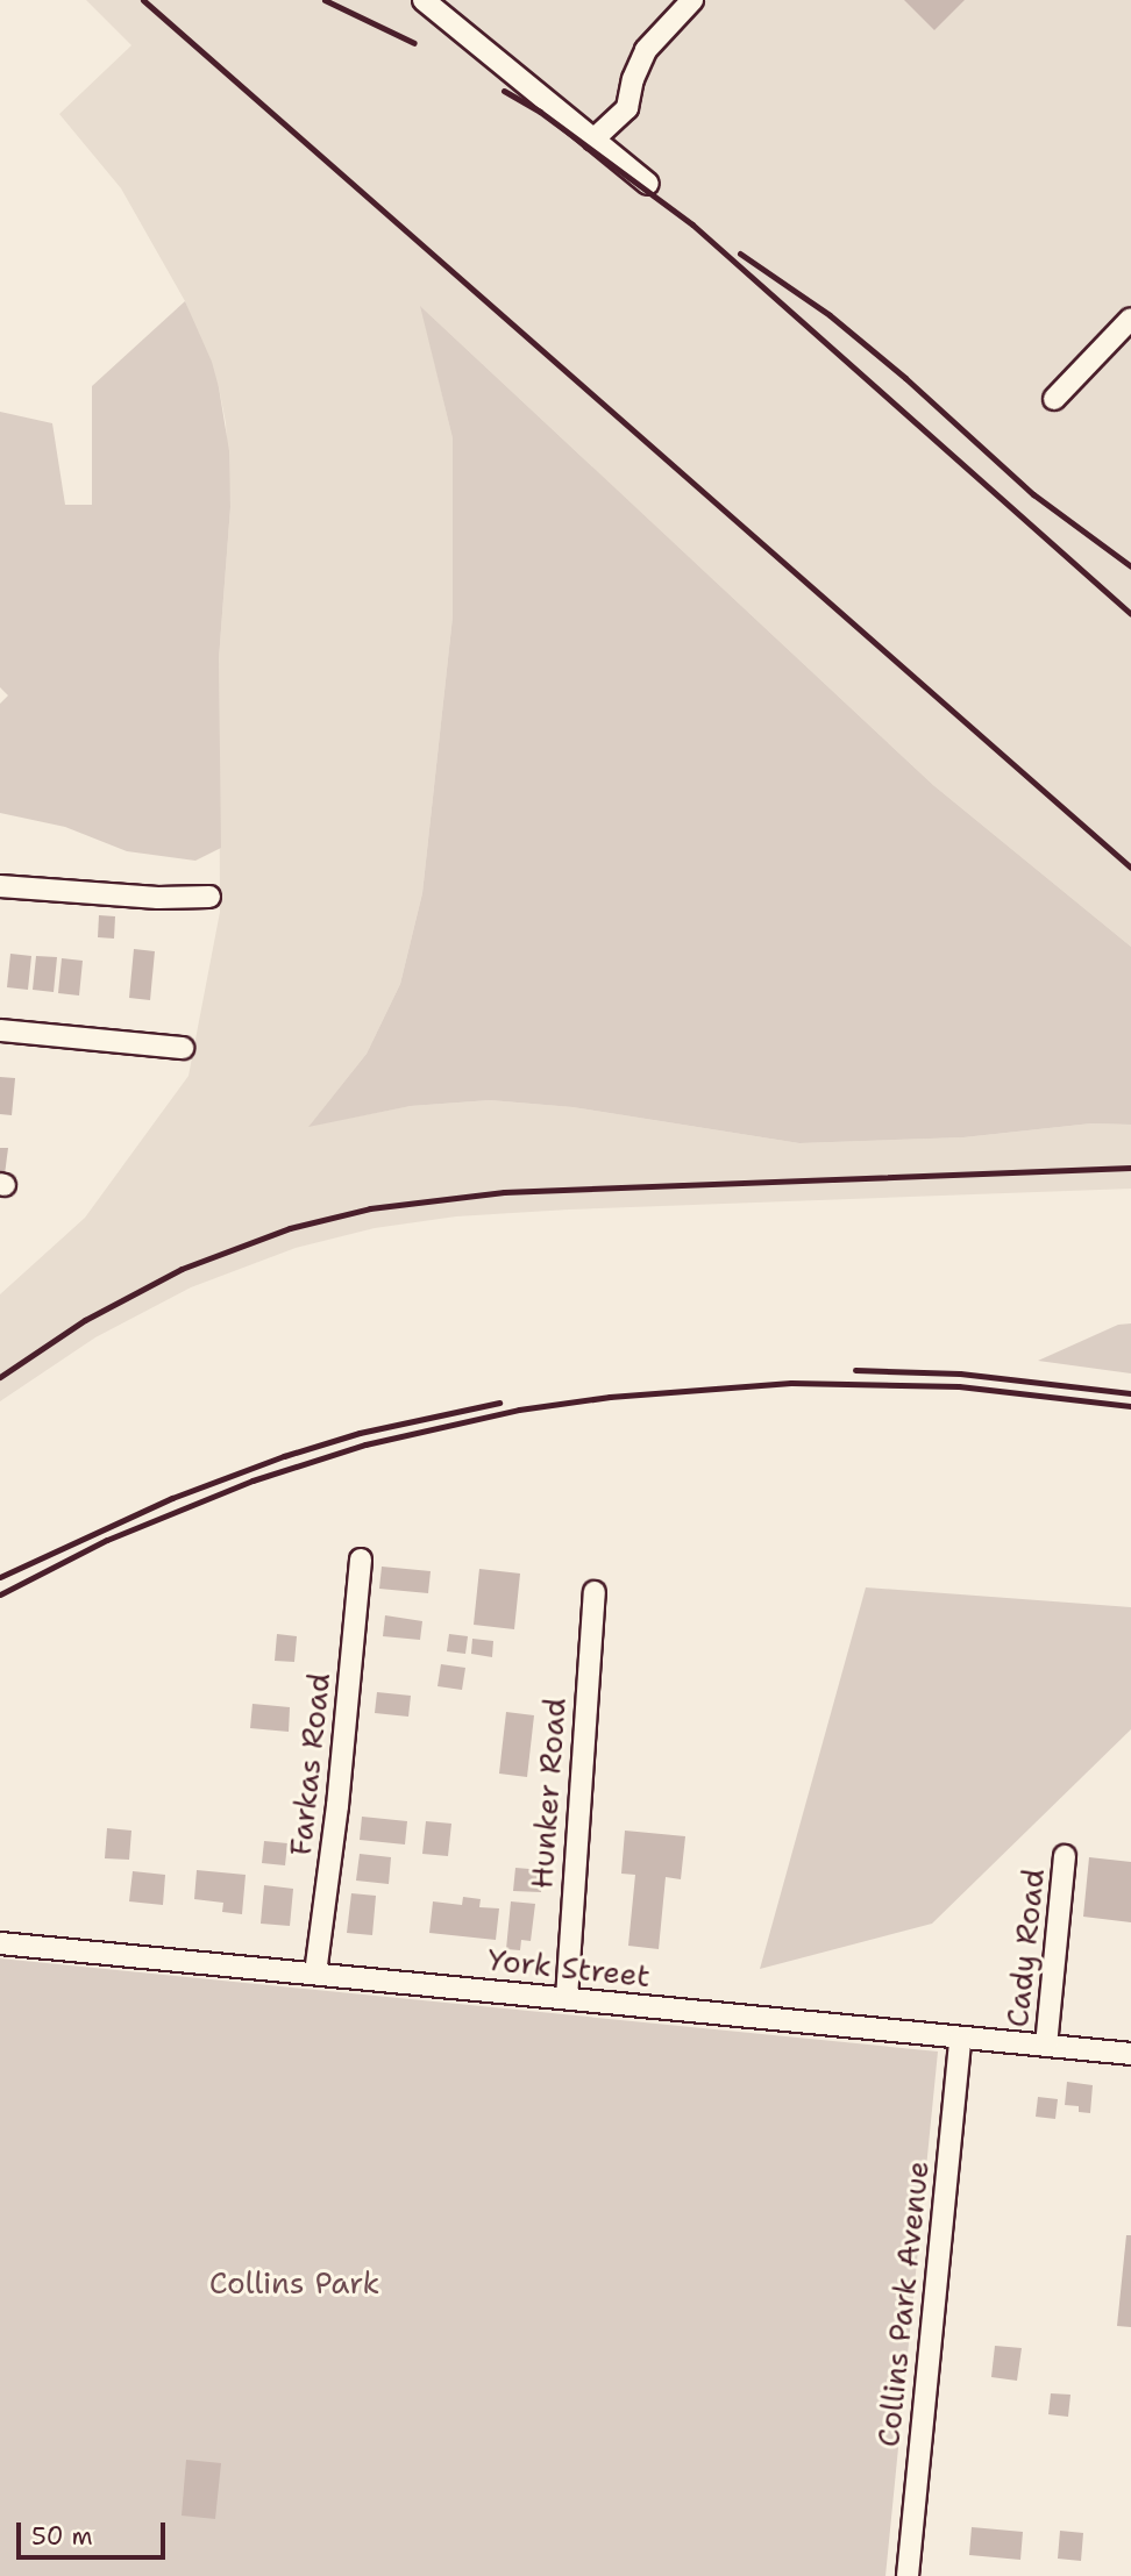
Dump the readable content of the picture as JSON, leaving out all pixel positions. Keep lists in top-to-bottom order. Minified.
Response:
{"streets":{"street":["Farkas Road","Hunker Road","Cady Road","York Street","Collins Park Avenue"]},"crossings":[["Farkas Road","York Street"],["Hunker Road","York Street"],["Cady Road","York Street"],["York Street","Collins Park Avenue"]],"parks":["Collins Park"],"scale_bar":"50 m"}
